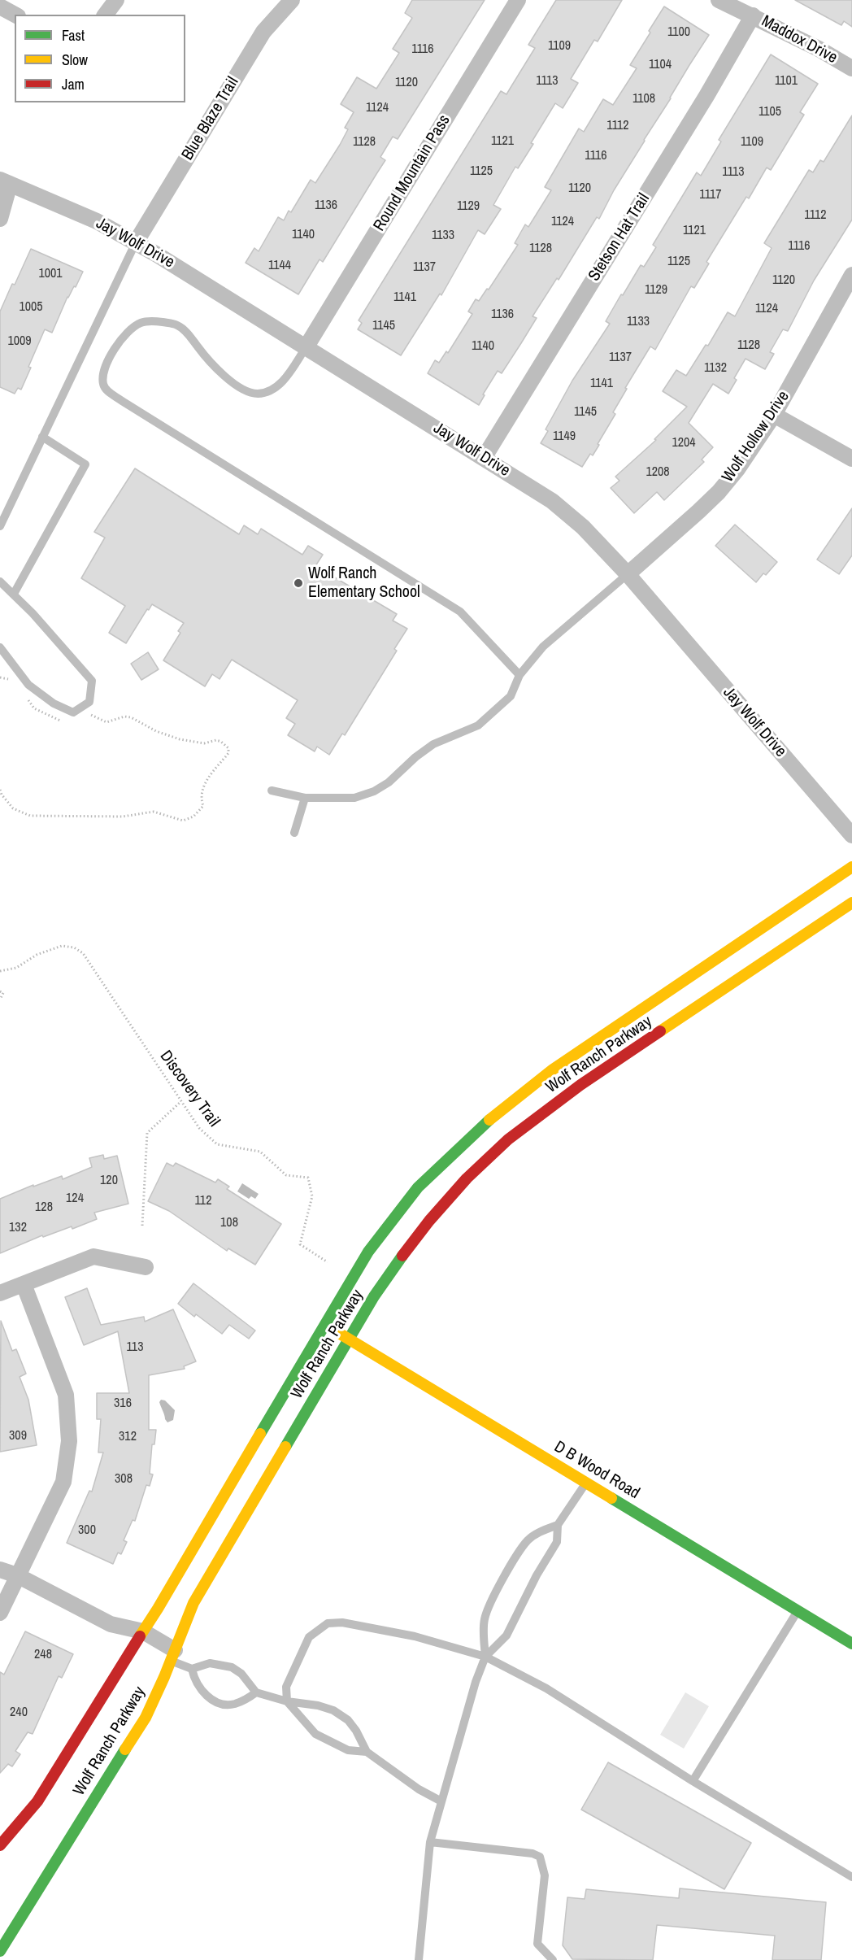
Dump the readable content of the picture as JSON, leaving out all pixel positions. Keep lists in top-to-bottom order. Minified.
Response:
{"streets":{"street":["Maddox Drive","Blue Blaze Trail","Round Mountain Pass","Stetson Hat Trail","Jay Wolf Drive","Wolf Hollow Drive","Wolf Ranch Parkway","D B Wood Road"],"path":["Discovery Trail"]},"crossings":[["Maddox Drive","Stetson Hat Trail"],["Blue Blaze Trail","Jay Wolf Drive"],["Round Mountain Pass","Jay Wolf Drive"],["Stetson Hat Trail","Jay Wolf Drive"],["Jay Wolf Drive","Wolf Hollow Drive"],["Wolf Ranch Parkway","D B Wood Road"]],"places":["Wolf Ranch Elementary School"],"house_numbers":["1100","1109","1116","1104","1113","1101","1120","1108","1124","1105","1112","1121","1128","1109","1116","1125","1113","1120","1117","1136","1129","1112","1124","1121","1140","1133","1116","1128","1125","1144","1137","1001","1120","1129","1141","1005","1124","1136","1133","1145","1009","1128","1140","1137","1132","1141","1145","1149","1204","1208","120","124","112","128","108","132","113","316","309","312","308","300","248","240"],"legend":["Fast","Slow","Jam"]}
